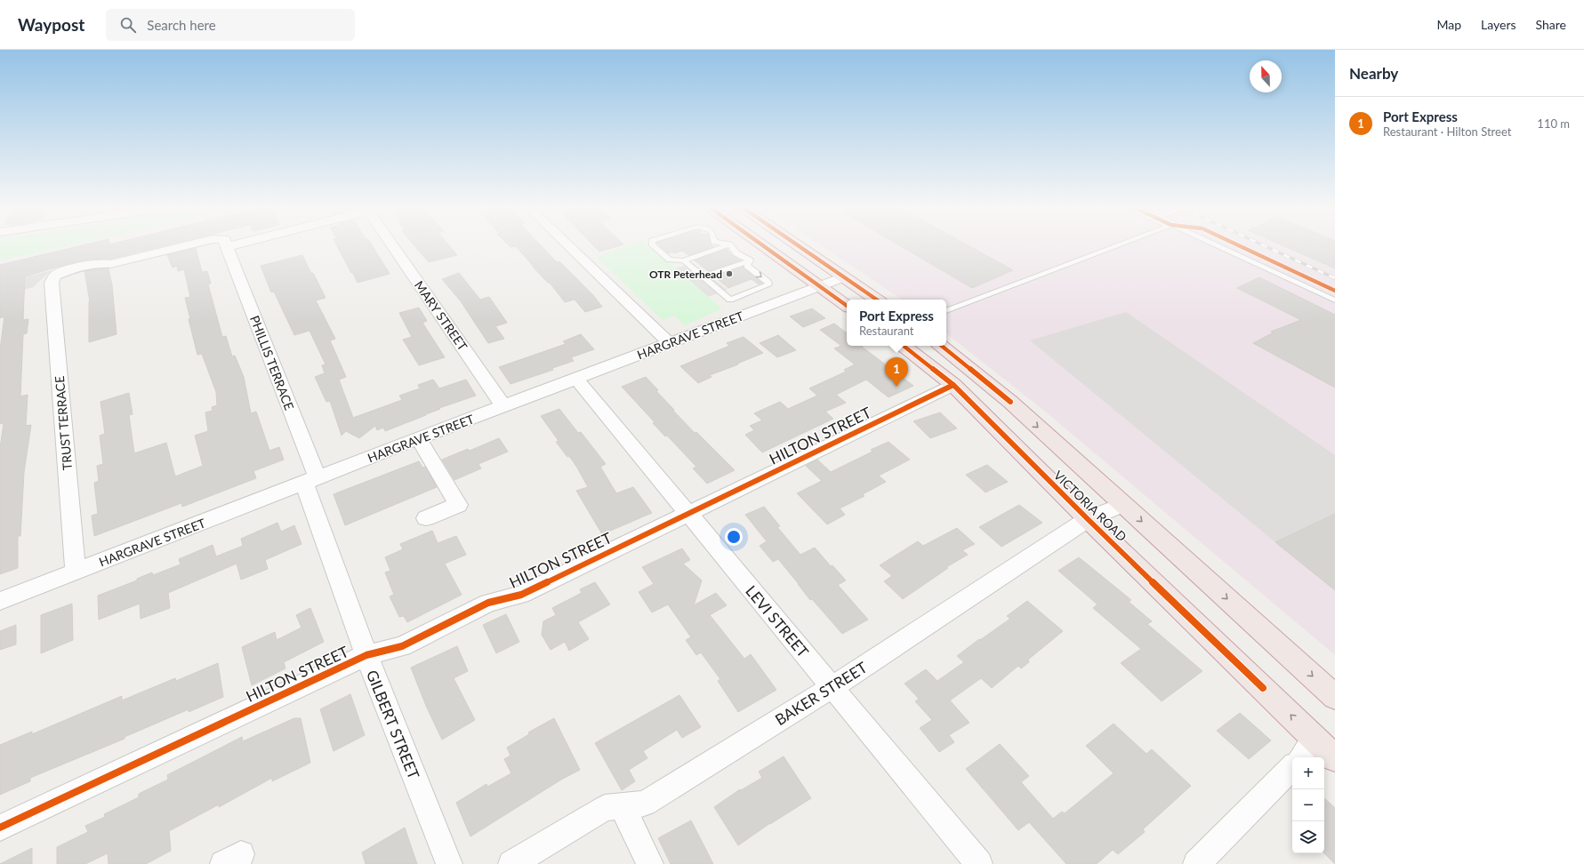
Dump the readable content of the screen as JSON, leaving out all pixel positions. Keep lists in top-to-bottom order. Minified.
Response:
{"streets":{"highway":["VICTORIA ROAD"],"street":["MARY STREET","HARGRAVE STREET","PHILLIS TERRACE","TRUST TERRACE","HILTON STREET","LEVI STREET","BAKER STREET","GILBERT STREET"]},"crossings":[["MARY STREET","HARGRAVE STREET"],["HARGRAVE STREET","PHILLIS TERRACE"],["HARGRAVE STREET","TRUST TERRACE"],["HARGRAVE STREET","LEVI STREET"],["HARGRAVE STREET","GILBERT STREET"],["PHILLIS TERRACE","GILBERT STREET"],["HILTON STREET","VICTORIA ROAD"],["HILTON STREET","LEVI STREET"],["HILTON STREET","GILBERT STREET"],["VICTORIA ROAD","BAKER STREET"],["LEVI STREET","BAKER STREET"]],"places":["OTR Peterhead"],"north":"top","page":{"header":"Waypost","search":"Search here","nav":["Map","Layers","Share"],"heading":"Nearby","list":[{"mark":"1","name":"Port Express","note":"Restaurant · Hilton Street","value":"110 m"}],"popup":["Port Express","Restaurant"],"pins":"1","map_buttons":["+","−"]}}
